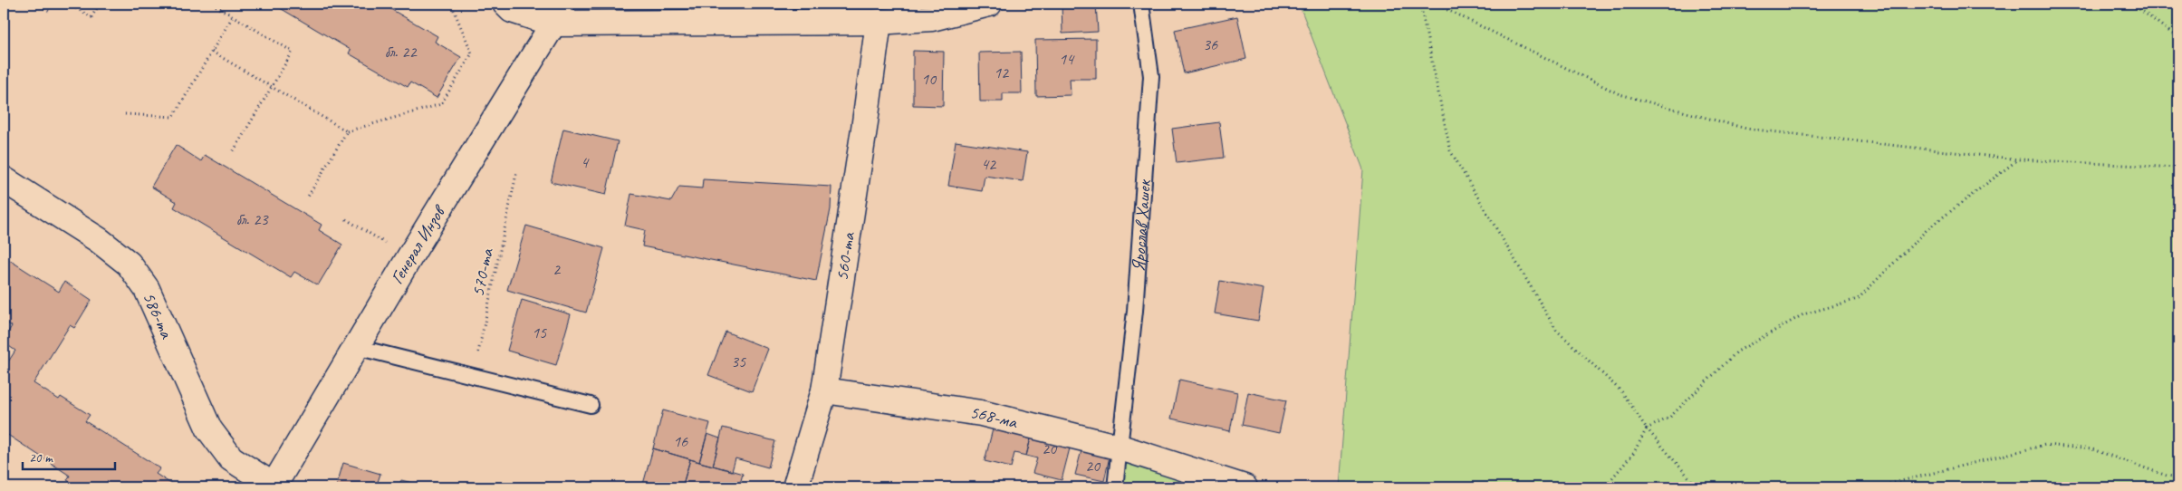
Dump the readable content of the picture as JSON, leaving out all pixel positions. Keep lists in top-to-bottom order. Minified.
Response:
{"streets":{"street":["Генерал Инзов","560-та","586-та","568-ма"],"lane":["Ярослав Хашек"],"path":["570-та"]},"crossings":[["Ярослав Хашек","568-ма"],["Генерал Инзов","586-та"],["560-та","568-ма"]],"house_numbers":["36","бл. 22","14","12","10","4","42","бл. 23","2","15","35","16","20","20"],"scale_bar":"20 m"}
